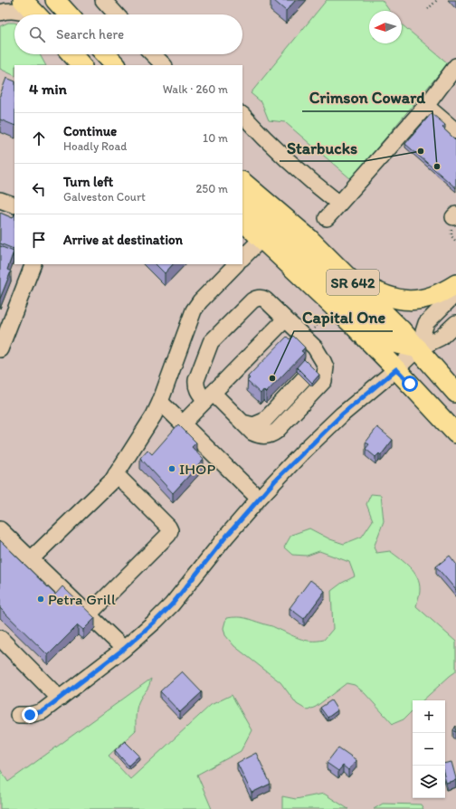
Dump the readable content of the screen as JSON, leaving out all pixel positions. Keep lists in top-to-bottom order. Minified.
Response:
{"streets":{"main road":["SR 642"]},"places":["Starbucks","Crimson Coward","Capital One","IHOP","Petra Grill"],"north":"left","page":{"search":"Search here","heading":["4 min","Walk · 260 m"],"list":[["Continue","Hoadly Road","10 m"],["Turn left","Galveston Court","250 m"],"Arrive at destination"],"map_buttons":["+","−"]}}
